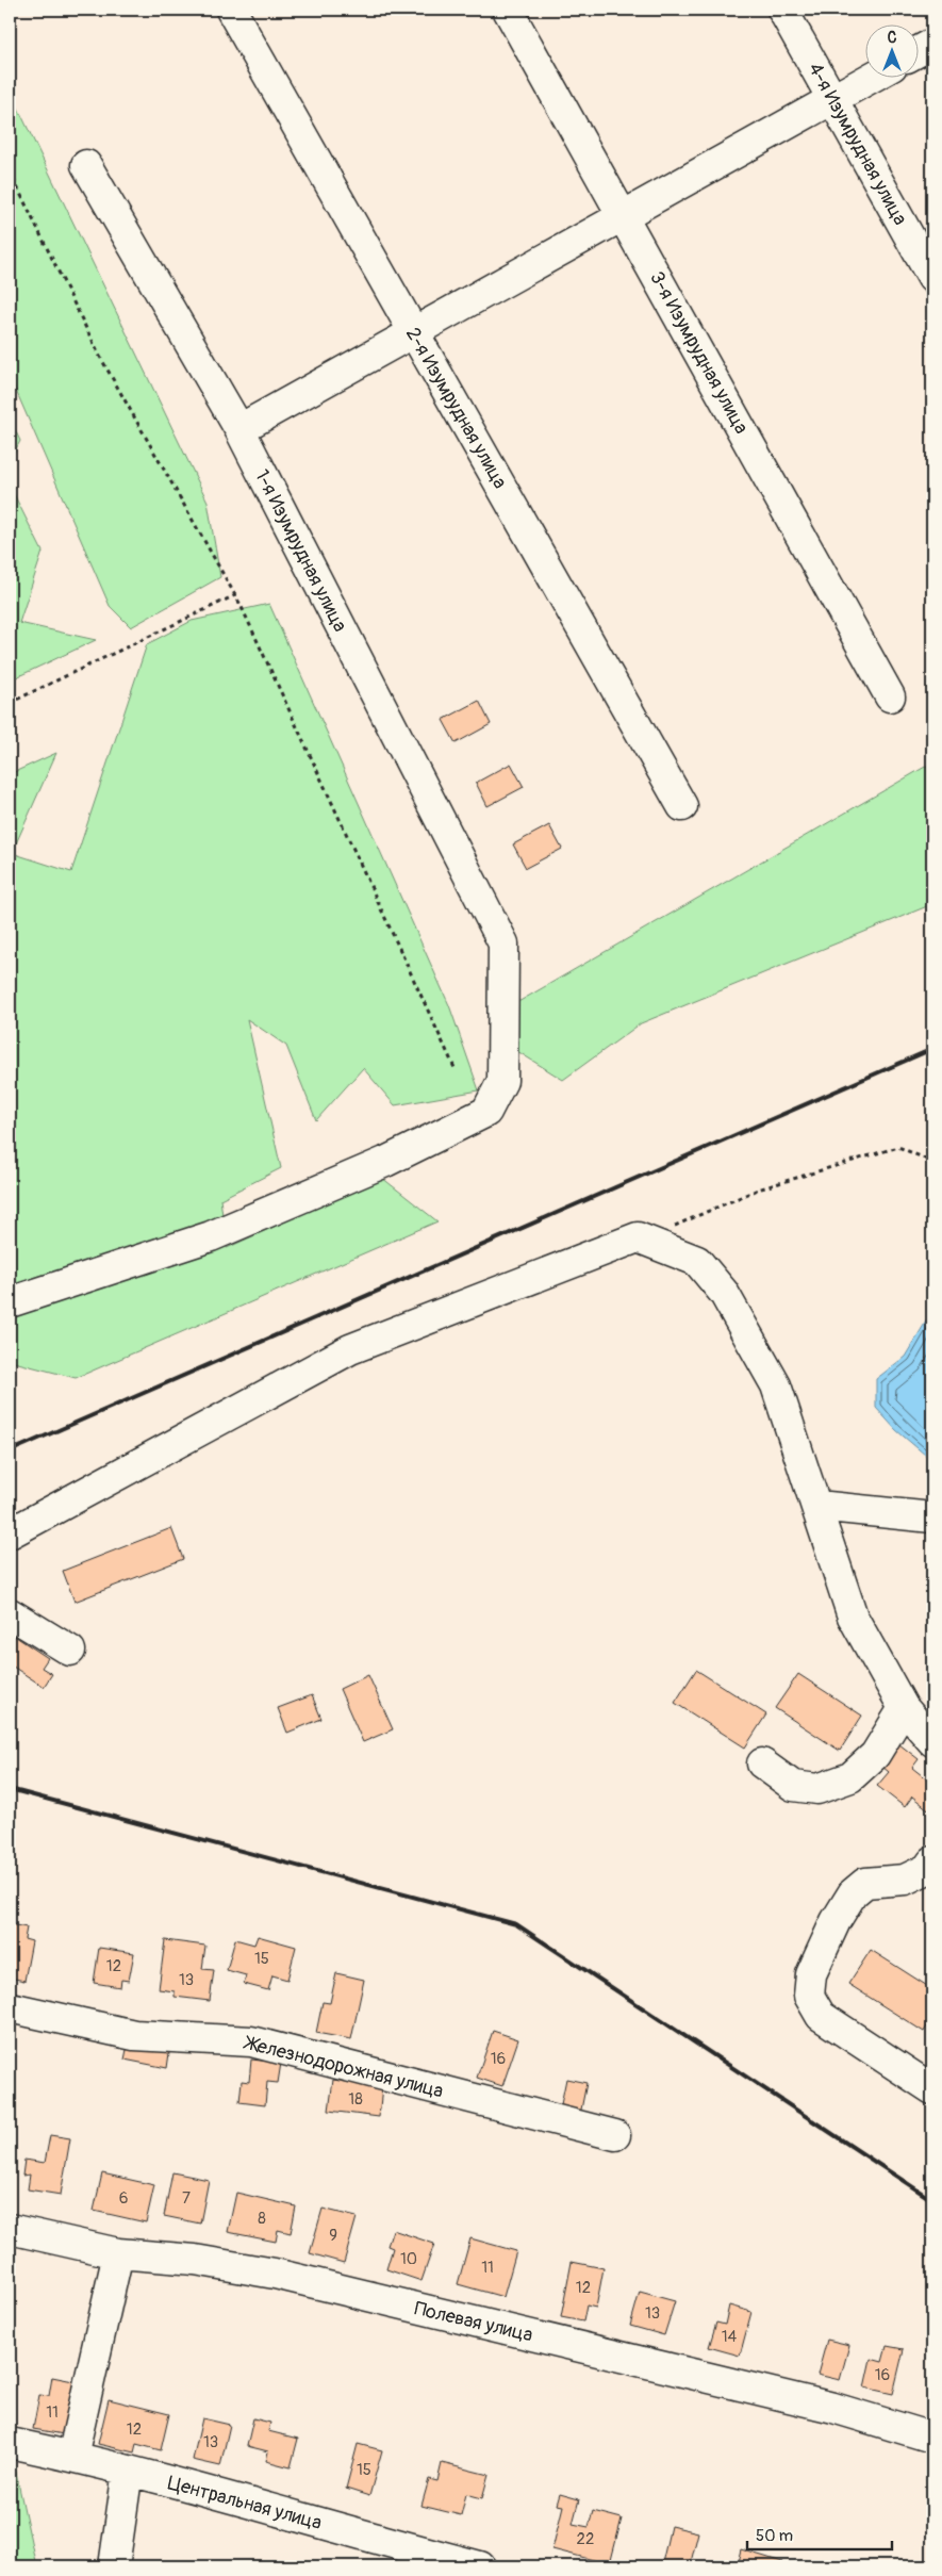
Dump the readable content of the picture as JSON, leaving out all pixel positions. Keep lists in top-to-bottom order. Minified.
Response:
{"streets":{"street":["4-я Изумрудная улица","3-я Изумрудная улица","2-я Изумрудная улица","1-я Изумрудная улица","Железнодорожная улица","Полевая улица","Центральная улица"]},"house_numbers":["15","12","13","16","18","6","7","8","9","10","11","12","13","14","16","11","12","13","15","22"],"scale_bar":"50 m","north":"top"}
